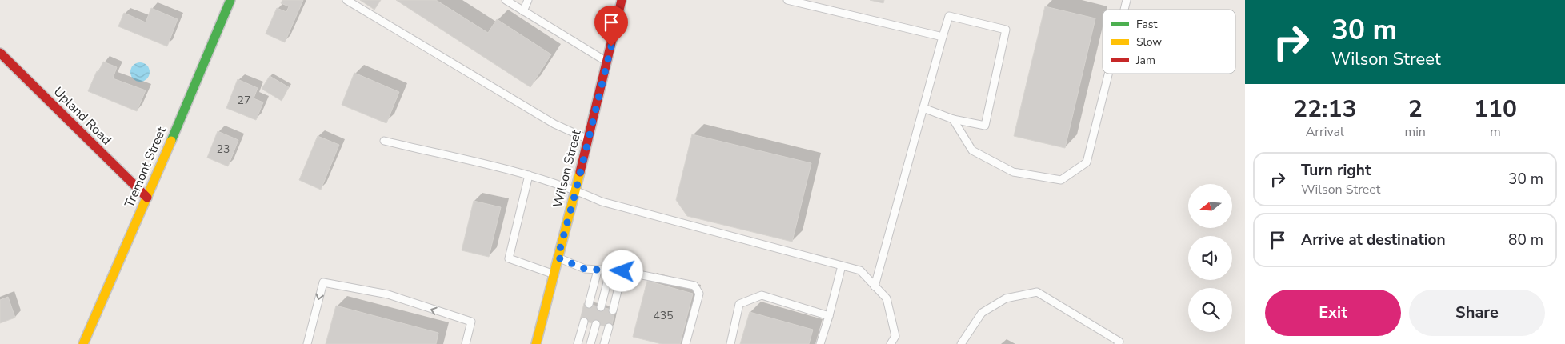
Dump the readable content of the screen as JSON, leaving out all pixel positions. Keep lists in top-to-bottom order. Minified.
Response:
{"streets":{"street":["Upland Road","Tremont Street","Wilson Street"]},"crossings":[["Upland Road","Tremont Street"]],"house_numbers":["27","23","435"],"legend":["Fast","Slow","Jam"],"north":"left","page":{"turn":["30 m","Wilson Street"],"eta":["22:13","Arrival","2","min","110","m"],"list":[{"name":"Turn right","note":"Wilson Street","value":"30 m"},{"name":"Arrive at destination","value":"80 m"}],"buttons":["Exit","Share"]}}
